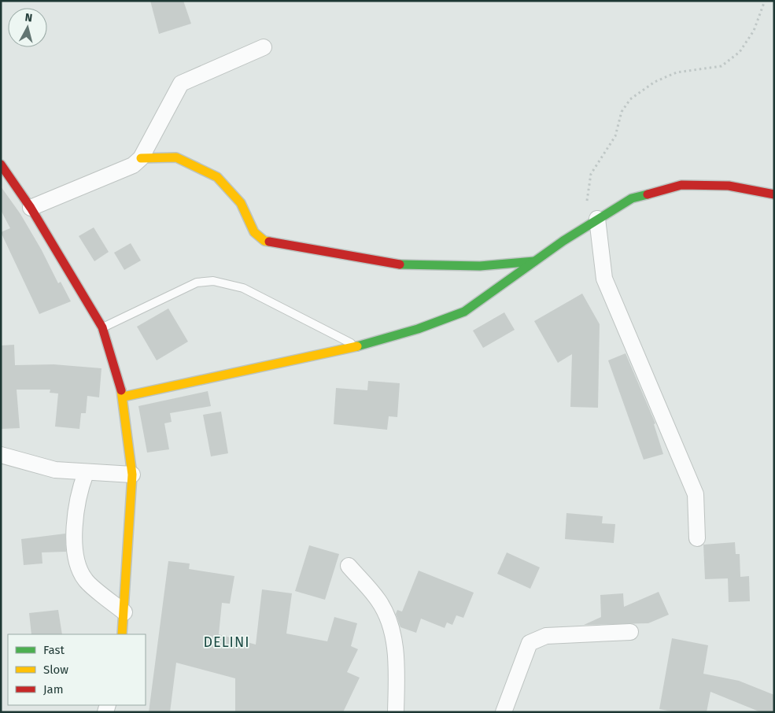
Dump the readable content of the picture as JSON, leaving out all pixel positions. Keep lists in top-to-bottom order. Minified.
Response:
{"districts":["DELINI"],"legend":["Fast","Slow","Jam"],"north":"top"}
